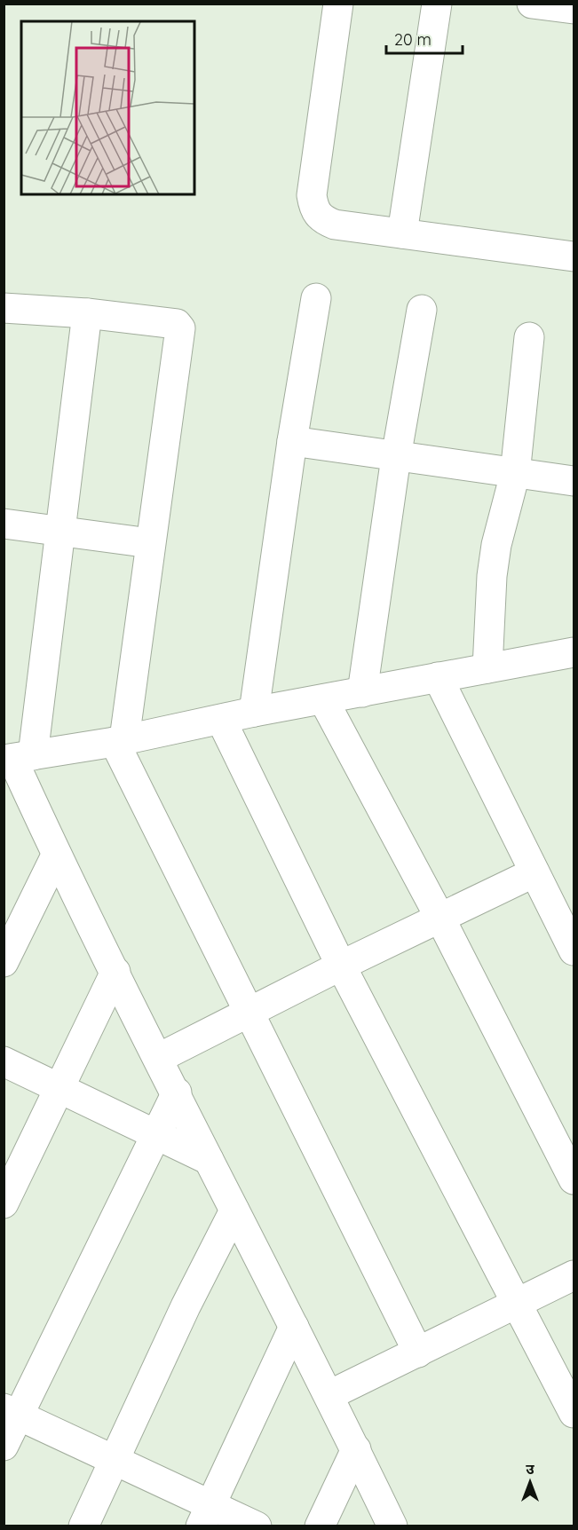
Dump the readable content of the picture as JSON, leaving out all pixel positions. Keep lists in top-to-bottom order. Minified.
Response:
{"scale_bar":"20 m","north":"top"}
